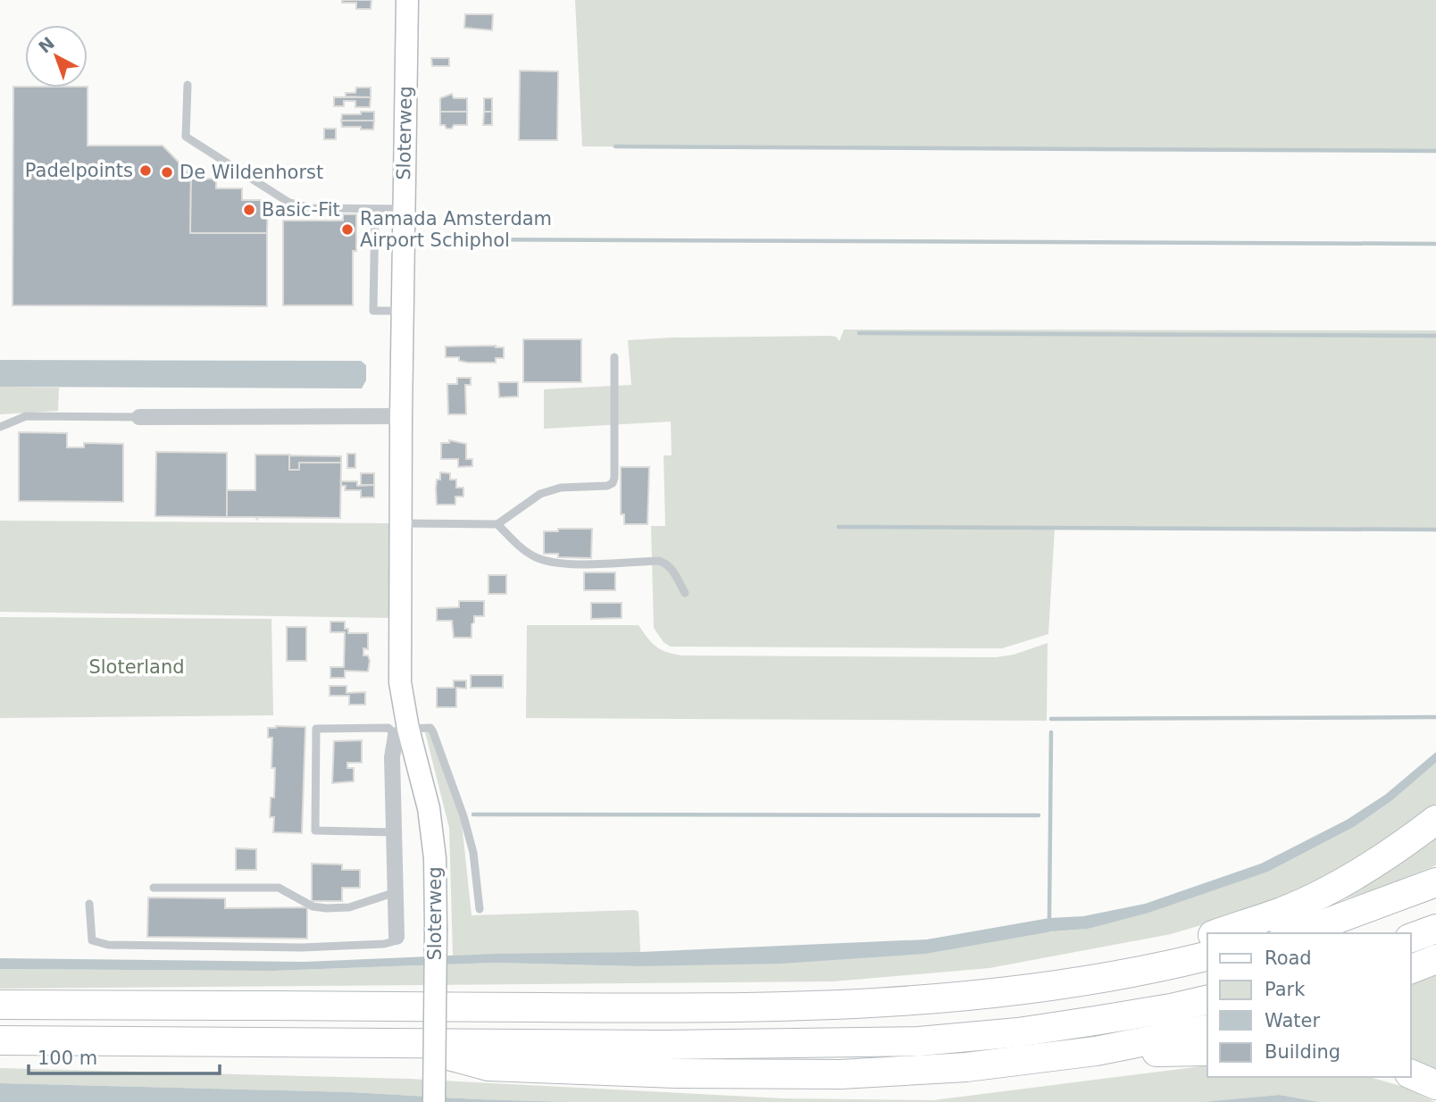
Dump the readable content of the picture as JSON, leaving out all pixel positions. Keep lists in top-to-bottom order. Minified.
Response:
{"streets":{"street":["Sloterweg"]},"parks":["Sloterland"],"places":["Padelpoints","De Wildenhorst","Basic-Fit","Ramada Amsterdam Airport Schiphol"],"legend":["Road","Park","Water","Building"],"scale_bar":"100 m","north":"top left"}
